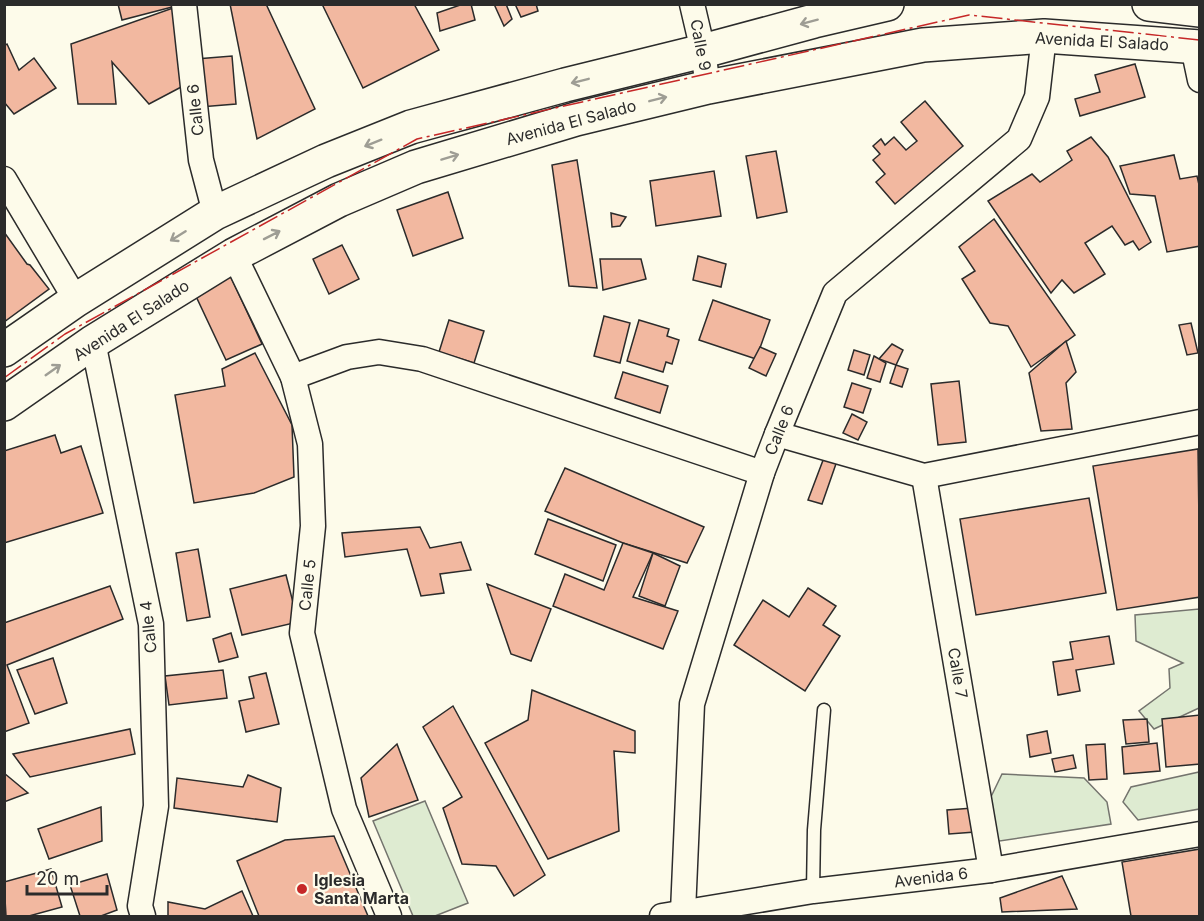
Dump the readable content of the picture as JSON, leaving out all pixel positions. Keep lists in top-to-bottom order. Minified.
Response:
{"streets":{"main road":["Avenida El Salado"],"street":["Calle 9","Calle 6","Calle 5","Calle 4","Calle 7","Avenida 6"]},"crossings":[["Avenida El Salado","Calle 9"],["Avenida El Salado","Calle 6"],["Avenida El Salado","Calle 5"],["Avenida El Salado","Calle 4"],["Calle 6","Avenida 6"],["Calle 7","Avenida 6"]],"places":["Iglesia Santa Marta"],"scale_bar":"20 m"}
